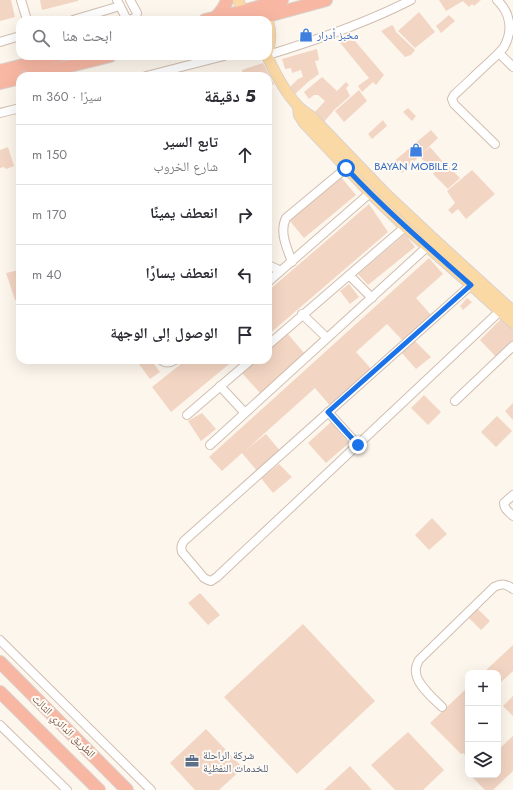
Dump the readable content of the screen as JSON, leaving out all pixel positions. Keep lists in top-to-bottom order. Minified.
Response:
{"streets":{"highway":["الطريق الدائري الثالث"]},"places":{"shop":["مخبز أدرار","BAYAN MOBILE 2"],"office":["شركة الراحلة للخدمات النفظية"]},"page":{"search":"ابحث هنا","heading":["5 دقيقة","سيرًا · 360 m"],"list":[["تابع السير","شارع الخروب","150 m"],["انعطف يمينًا","170 m"],["انعطف يسارًا","40 m"],"الوصول إلى الوجهة"],"map_buttons":["+","−"]}}
